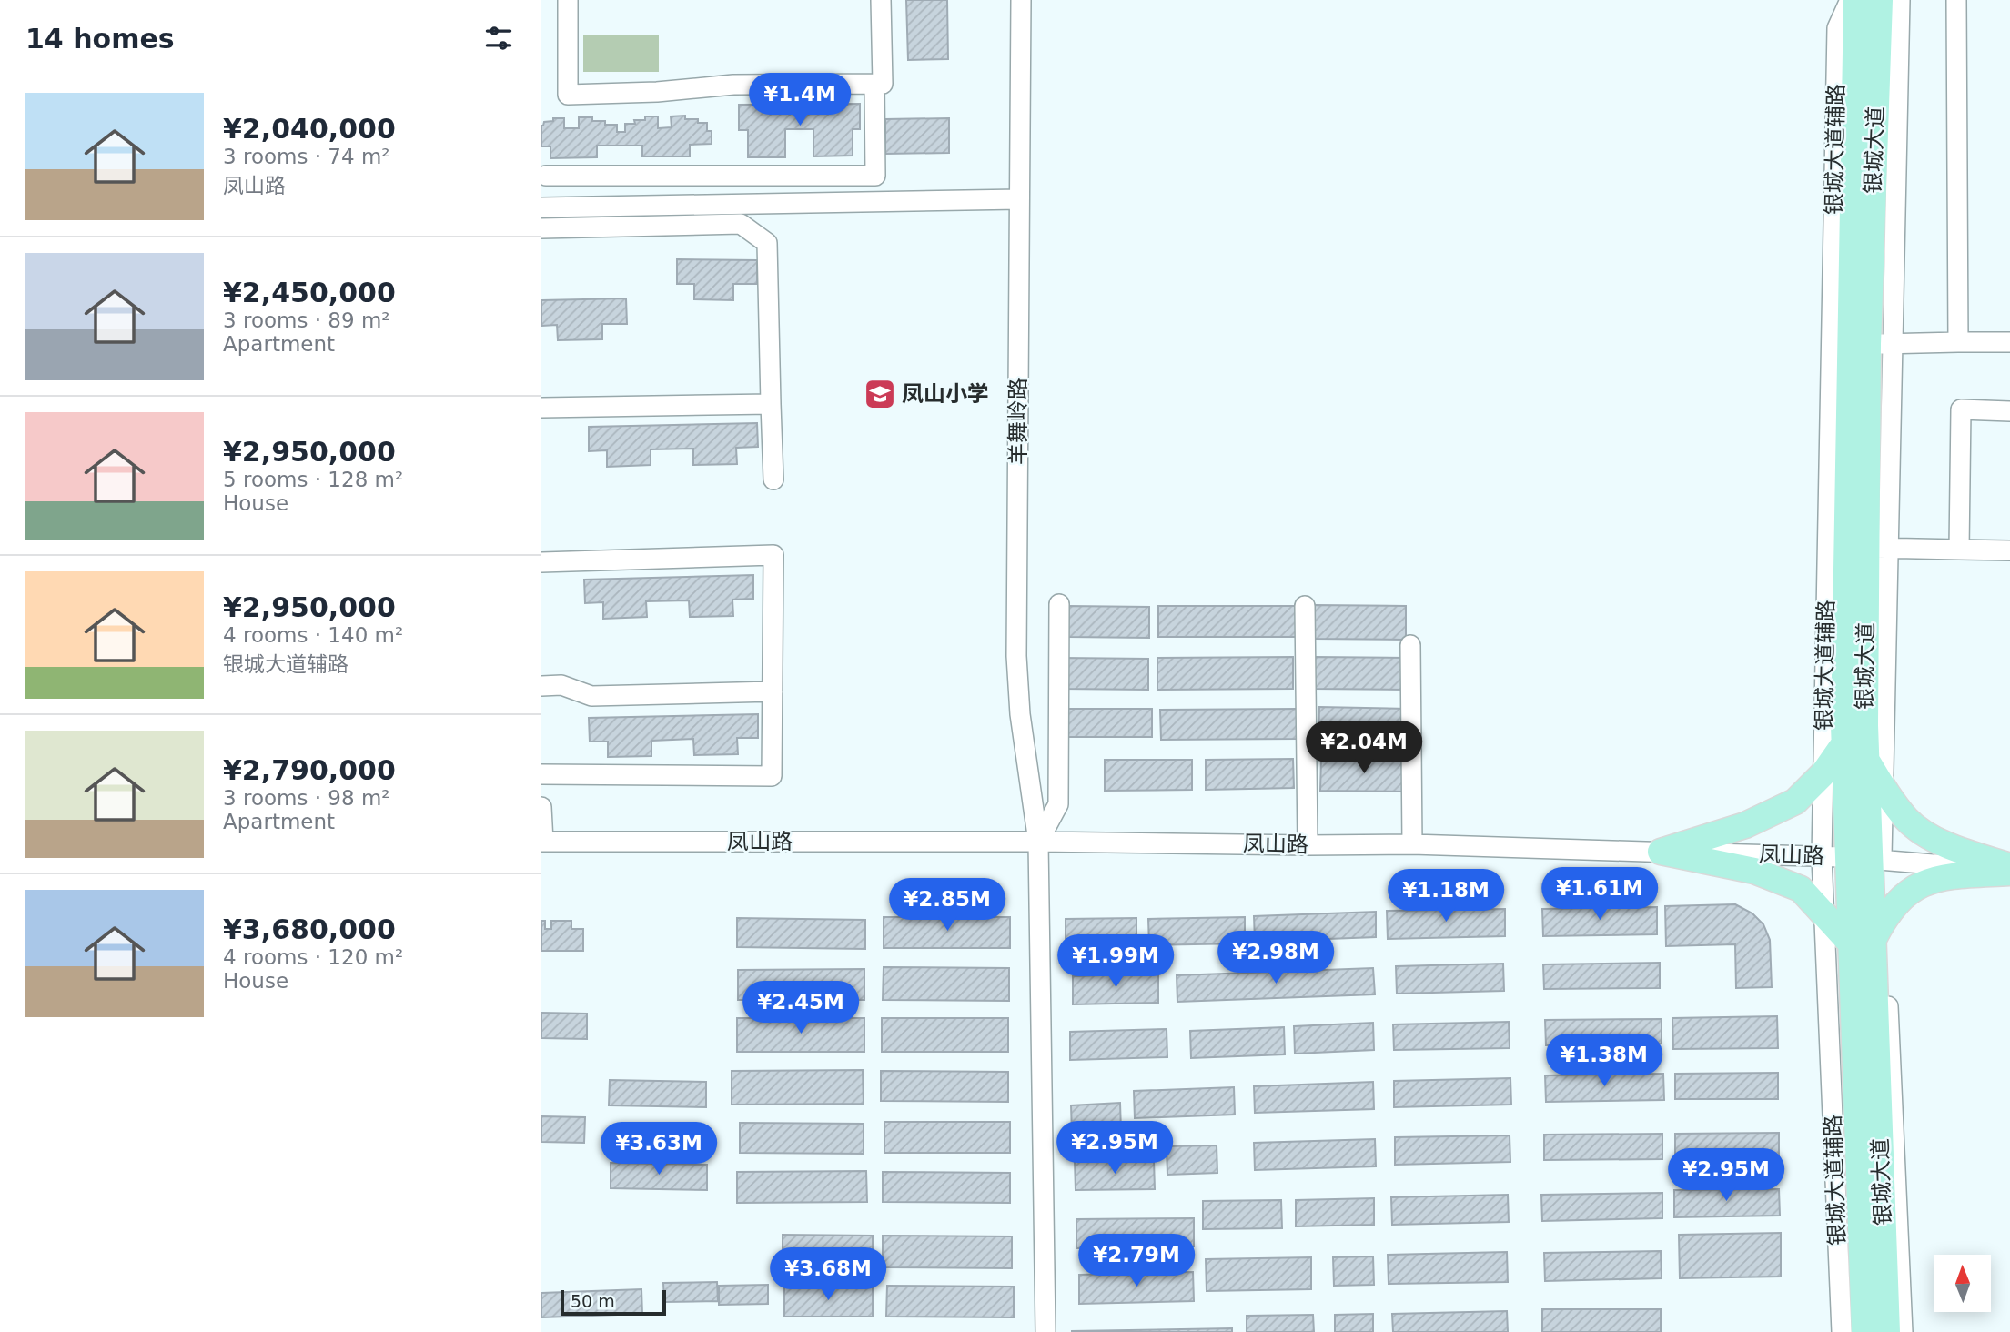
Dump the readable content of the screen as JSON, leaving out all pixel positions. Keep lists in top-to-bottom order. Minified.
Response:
{"streets":{"main road":["银城大道"],"street":["银城大道辅路","羊舞岭路","凤山路"]},"crossings":[["银城大道辅路","凤山路"],["银城大道","凤山路"],["羊舞岭路","凤山路"]],"places":{"school or university":["凤山小学"]},"scale_bar":"50 m","north":"top","page":{"heading":"14 homes","price":["¥1.4M","¥2.04M","¥1.61M","¥1.18M","¥2.85M","¥2.98M","¥1.99M","¥2.45M","¥1.38M","¥2.95M","¥3.63M","¥2.95M","¥2.79M","¥3.68M"],"list":[{"name":"¥2,040,000","note":"3 rooms · 74 m² · 凤山路"},{"name":"¥2,450,000","note":"3 rooms · 89 m² · Apartment"},{"name":"¥2,950,000","note":"5 rooms · 128 m² · House"},{"name":"¥2,950,000","note":"4 rooms · 140 m² · 银城大道辅路"},{"name":"¥2,790,000","note":"3 rooms · 98 m² · Apartment"},{"name":"¥3,680,000","note":"4 rooms · 120 m² · House"}],"scale":"50 m"}}
